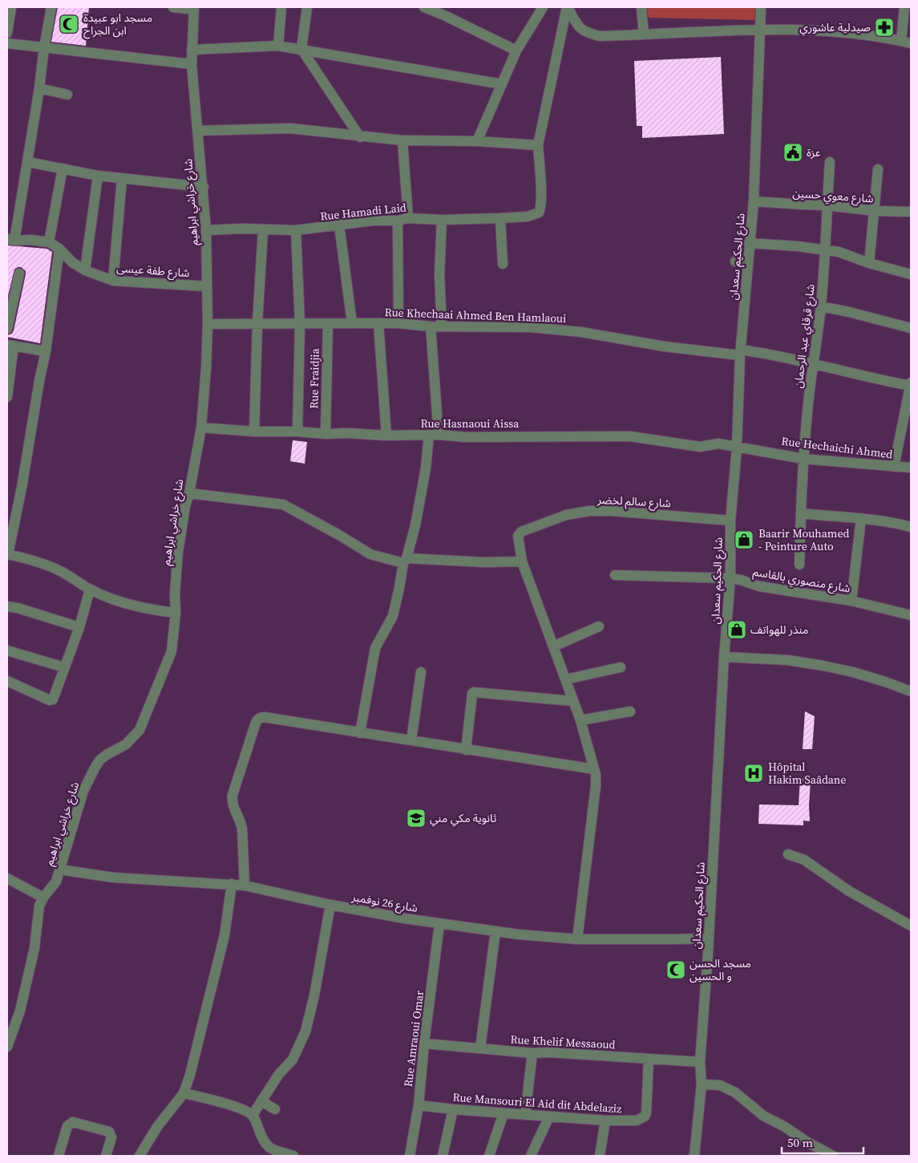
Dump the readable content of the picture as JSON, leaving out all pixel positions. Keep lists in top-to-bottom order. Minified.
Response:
{"streets":{"street":["شارع معوي حسين","شارع خراشي ابراهيم","Rue Hamadi Laid","شارع الحكيم سعدان","شارع طفة عيسى","Rue Khechaai Ahmed Ben Hamlaoui","شارع قرقاي عبد الرحمان","Rue Fraidjia","Rue Hasnaoui Aissa","Rue Hechaichi Ahmed","شارع سالم لخضر","شارع منصوري بالقاسم","شارع 26 نوفمبر","Rue Amraoui Omar","Rue Khelif Messaoud","Rue Mansouri El Aid dit Abdelaziz"]},"crossings":[["شارع معوي حسين","شارع الحكيم سعدان"],["شارع معوي حسين","شارع قرقاي عبد الرحمان"],["شارع خراشي ابراهيم","Rue Hamadi Laid"],["شارع خراشي ابراهيم","شارع طفة عيسى"],["شارع خراشي ابراهيم","Rue Khechaai Ahmed Ben Hamlaoui"],["شارع خراشي ابراهيم","Rue Hasnaoui Aissa"],["شارع خراشي ابراهيم","شارع 26 نوفمبر"],["شارع الحكيم سعدان","Rue Khechaai Ahmed Ben Hamlaoui"],["شارع الحكيم سعدان","Rue Hasnaoui Aissa"],["شارع الحكيم سعدان","Rue Hechaichi Ahmed"],["شارع الحكيم سعدان","شارع سالم لخضر"],["شارع الحكيم سعدان","شارع منصوري بالقاسم"],["شارع الحكيم سعدان","شارع 26 نوفمبر"],["شارع الحكيم سعدان","Rue Khelif Messaoud"],["Rue Khechaai Ahmed Ben Hamlaoui","شارع قرقاي عبد الرحمان"],["Rue Khechaai Ahmed Ben Hamlaoui","Rue Fraidjia"],["شارع قرقاي عبد الرحمان","Rue Hechaichi Ahmed"],["Rue Fraidjia","Rue Hasnaoui Aissa"],["Rue Hasnaoui Aissa","Rue Hechaichi Ahmed"],["شارع 26 نوفمبر","Rue Amraoui Omar"],["Rue Amraoui Omar","Rue Khelif Messaoud"],["Rue Amraoui Omar","Rue Mansouri El Aid dit Abdelaziz"],["Rue Khelif Messaoud","Rue Mansouri El Aid dit Abdelaziz"]],"places":{"mosque":["مسجد ابو عبيدة ابن الجراح","مسجد الحسن و الحسين"],"pharmacy":["صيدلية عاشوري"],"public building":["عزة"],"shop":["Baarir Mouhamed - Peinture Auto","منذر للهواتف"],"hospital":["Hôpital Hakim Saâdane"],"school or university":["ثانوية مكي مني"]},"scale_bar":"50 m"}
